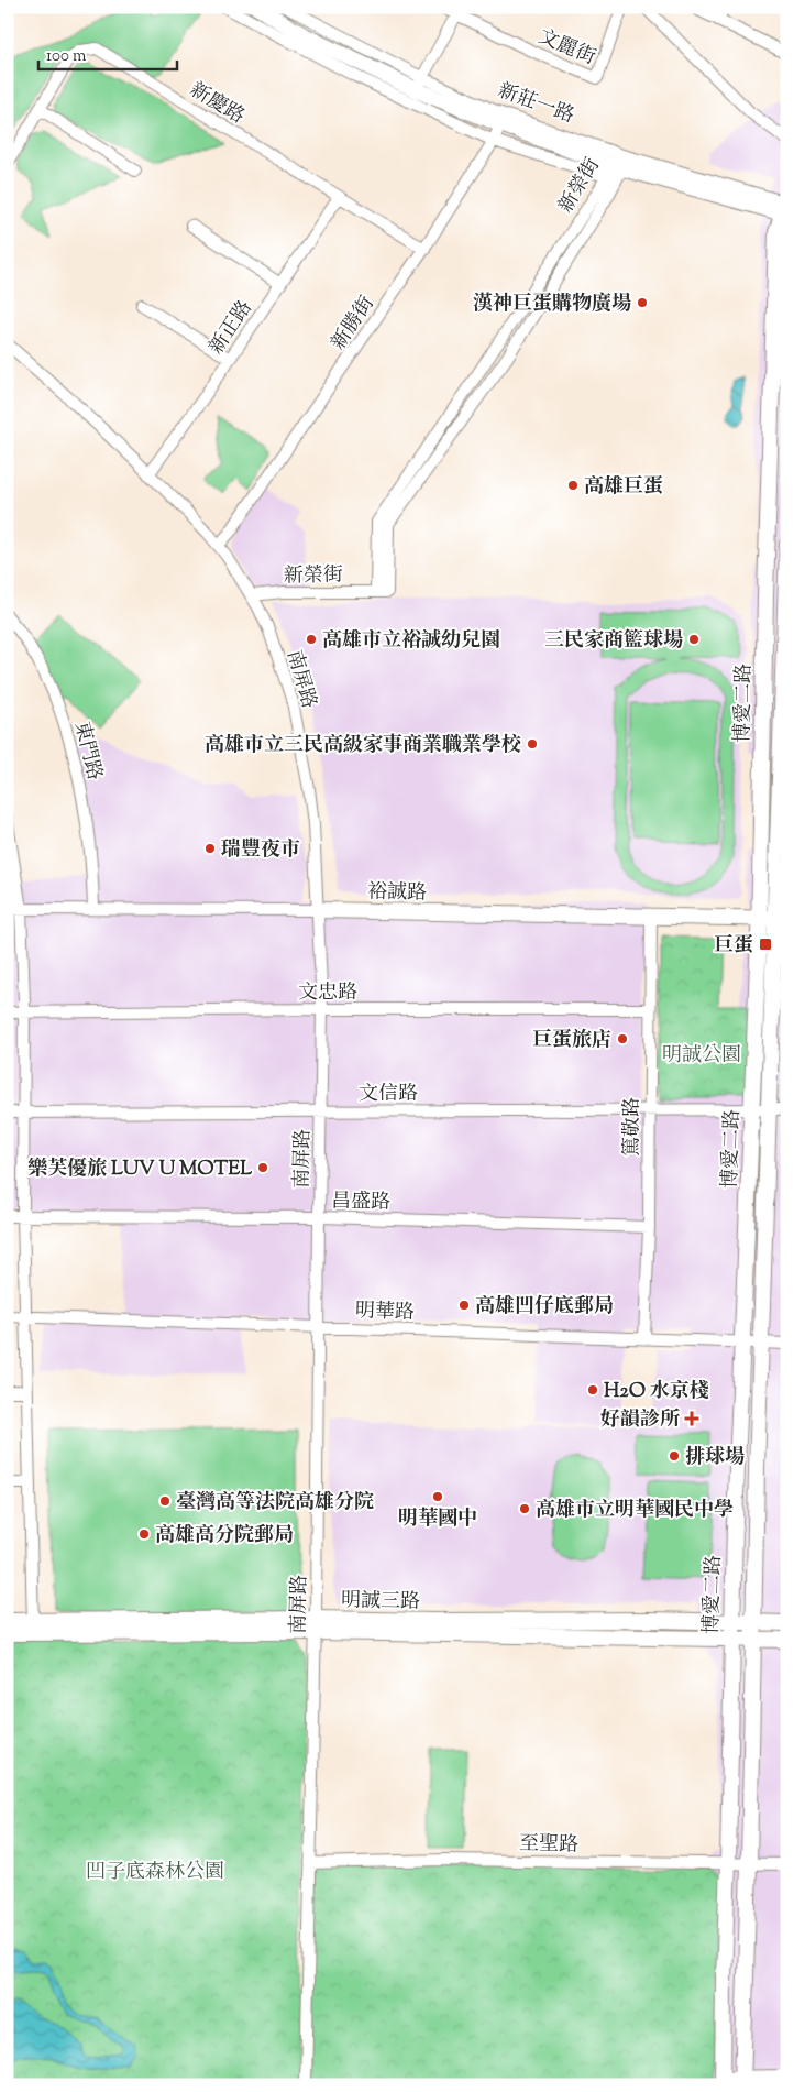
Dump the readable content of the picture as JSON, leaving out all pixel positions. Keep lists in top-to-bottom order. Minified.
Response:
{"streets":{"main road":["新莊一路","博愛二路","裕誠路","明誠三路"],"street":["文麗街","新慶路","新榮街","新勝街","新正路","南屏路","東門路","文忠路","文信路","篤敬路","昌盛路","明華路","至聖路"]},"crossings":[["新慶路","新勝街"],["新慶路","新正路"],["新莊一路","新榮街"],["新莊一路","新勝街"],["新莊一路","博愛二路"],["新榮街","南屏路"],["新勝街","南屏路"],["新正路","南屏路"],["南屏路","裕誠路"],["南屏路","文忠路"],["南屏路","文信路"],["南屏路","昌盛路"],["南屏路","明華路"],["南屏路","明誠三路"],["南屏路","至聖路"],["博愛二路","裕誠路"],["博愛二路","文信路"],["博愛二路","明華路"],["博愛二路","明誠三路"],["博愛二路","至聖路"],["東門路","裕誠路"],["裕誠路","篤敬路"],["文忠路","篤敬路"],["文信路","篤敬路"],["篤敬路","昌盛路"],["篤敬路","明華路"]],"parks":["明誠公園","凹子底森林公園"],"places":{"other":["漢神巨蛋購物廣場","高雄巨蛋","高雄市立裕誠幼兒園","三民家商籃球場","高雄市立三民高級家事商業職業學校","瑞豐夜市","巨蛋旅店","樂芙優旅 LUV U MOTEL","高雄凹仔底郵局","H2O 水京棧","排球場","明華國中","臺灣高等法院高雄分院","高雄市立明華國民中學","高雄高分院郵局"],"transit":["巨蛋"],"health":["好韻診所"]},"scale_bar":"100 m"}
